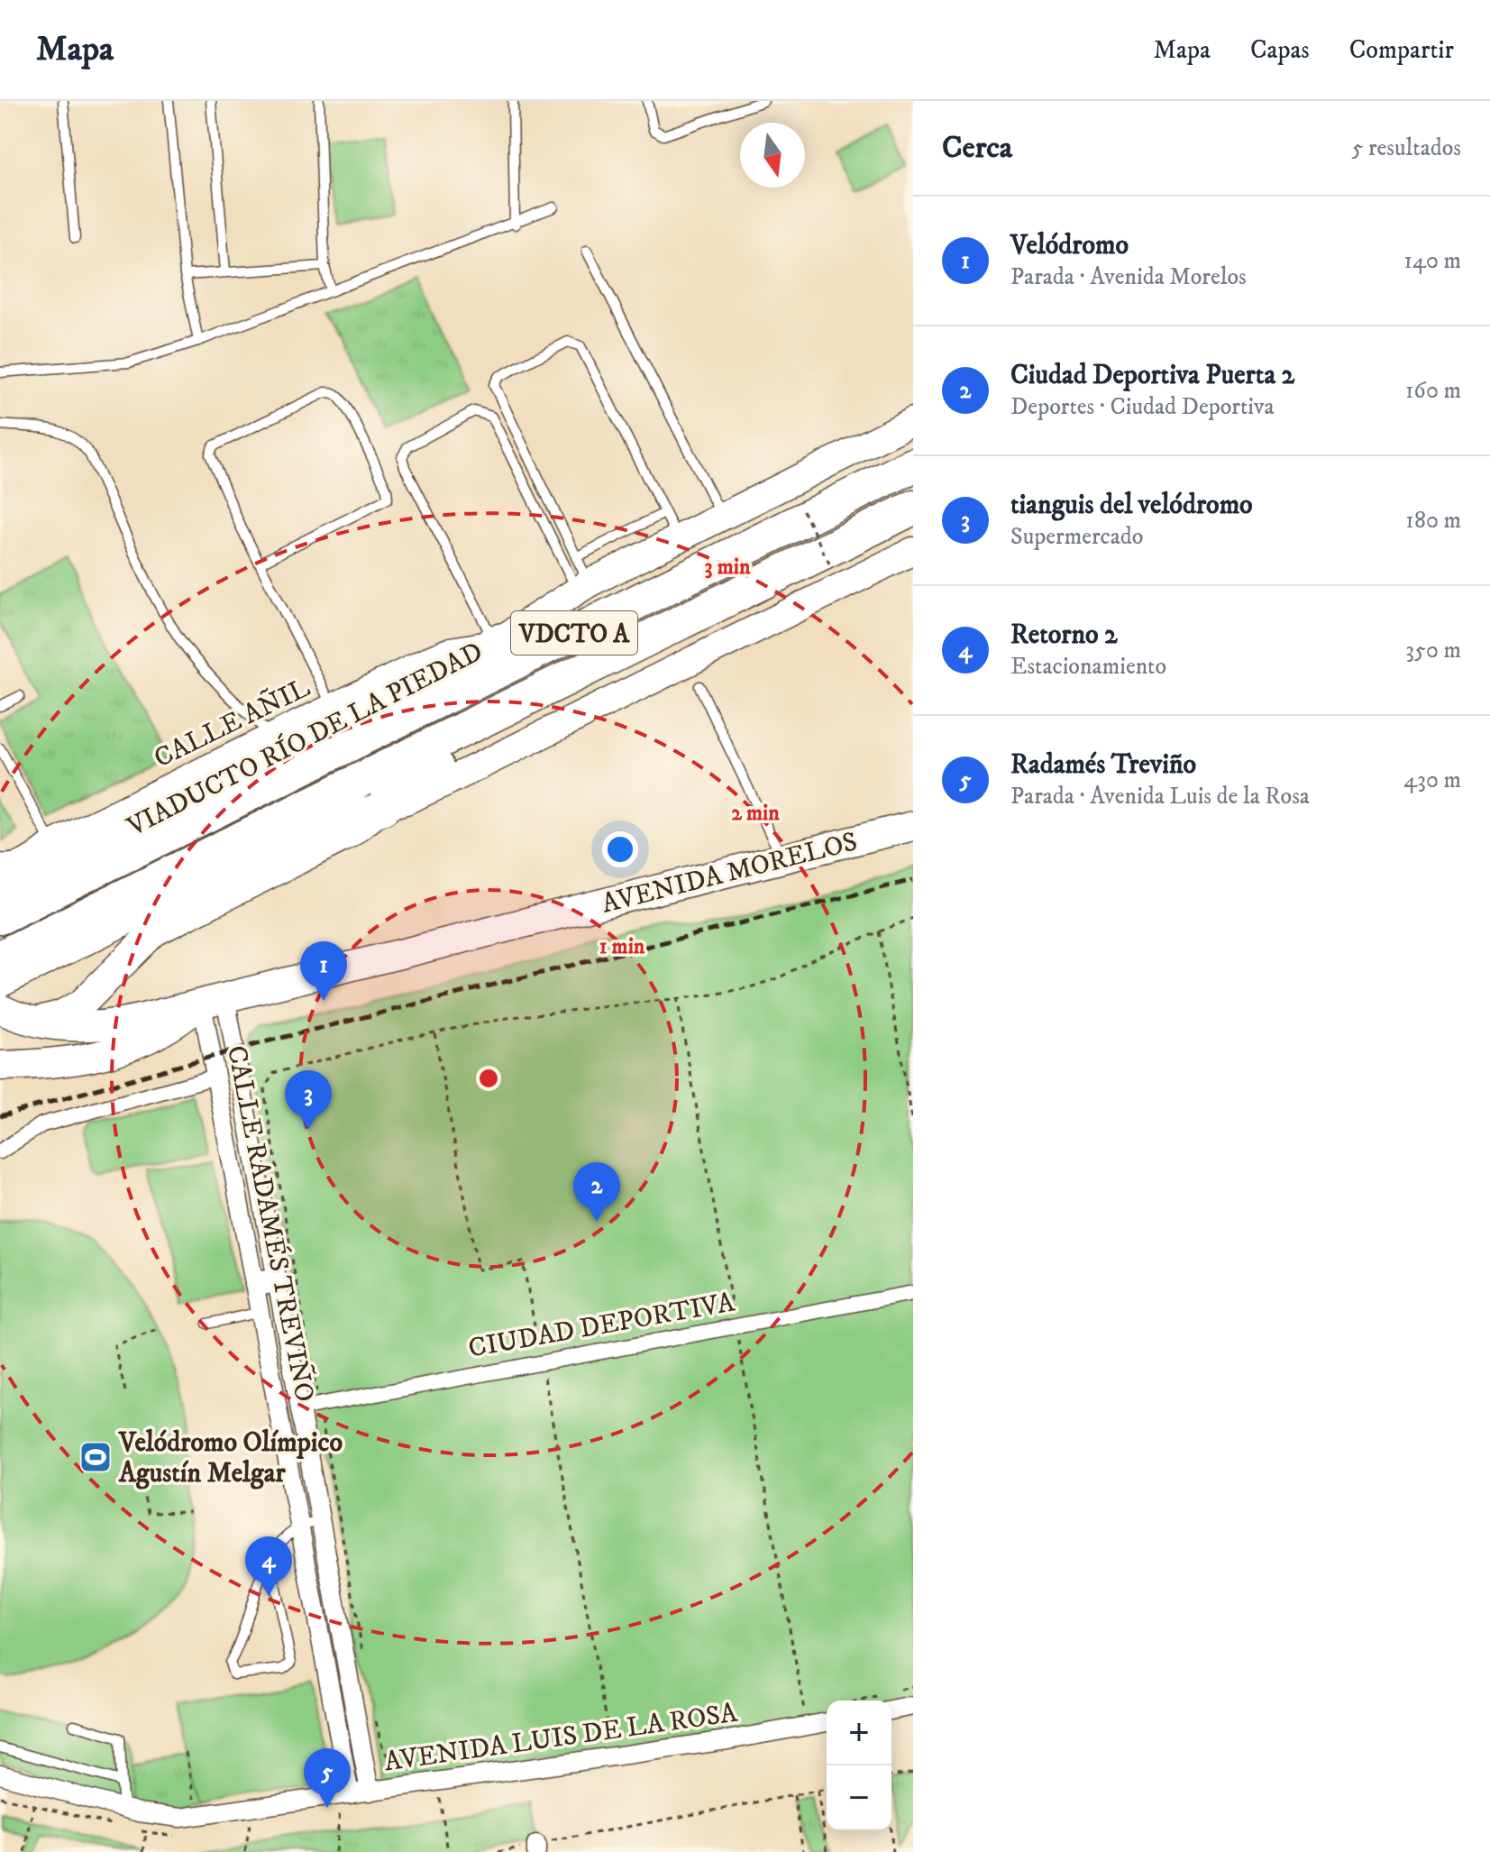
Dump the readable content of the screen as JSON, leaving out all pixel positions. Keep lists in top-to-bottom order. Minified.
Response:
{"streets":{"highway":["VDCTO A","VIADUCTO RÍO DE LA PIEDAD"],"main road":["AVENIDA MORELOS"],"street":["CALLE AÑIL","CALLE RADAMÉS TREVIÑO","CIUDAD DEPORTIVA","AVENIDA LUIS DE LA ROSA"]},"crossings":[["CALLE AÑIL","VIADUCTO RÍO DE LA PIEDAD"],["AVENIDA MORELOS","CALLE RADAMÉS TREVIÑO"],["CALLE RADAMÉS TREVIÑO","CIUDAD DEPORTIVA"],["CALLE RADAMÉS TREVIÑO","AVENIDA LUIS DE LA ROSA"]],"places":{"sports":["Velódromo Olímpico Agustín Melgar"]},"north":"bottom","page":{"header":"Mapa","nav":["Mapa","Capas","Compartir"],"heading":["Cerca","5 resultados"],"list":[{"mark":"1","name":"Velódromo","note":"Parada · Avenida Morelos","value":"140 m"},{"mark":"2","name":"Ciudad Deportiva Puerta 2","note":"Deportes · Ciudad Deportiva","value":"160 m"},{"mark":"3","name":"tianguis del velódromo","note":"Supermercado","value":"180 m"},{"mark":"4","name":"Retorno 2","note":"Estacionamiento","value":"350 m"},{"mark":"5","name":"Radamés Treviño","note":"Parada · Avenida Luis de la Rosa","value":"430 m"}],"pins":["1","3","2","4","5"],"map_buttons":["+","−"]},"rings":["3 min","2 min","1 min"]}
